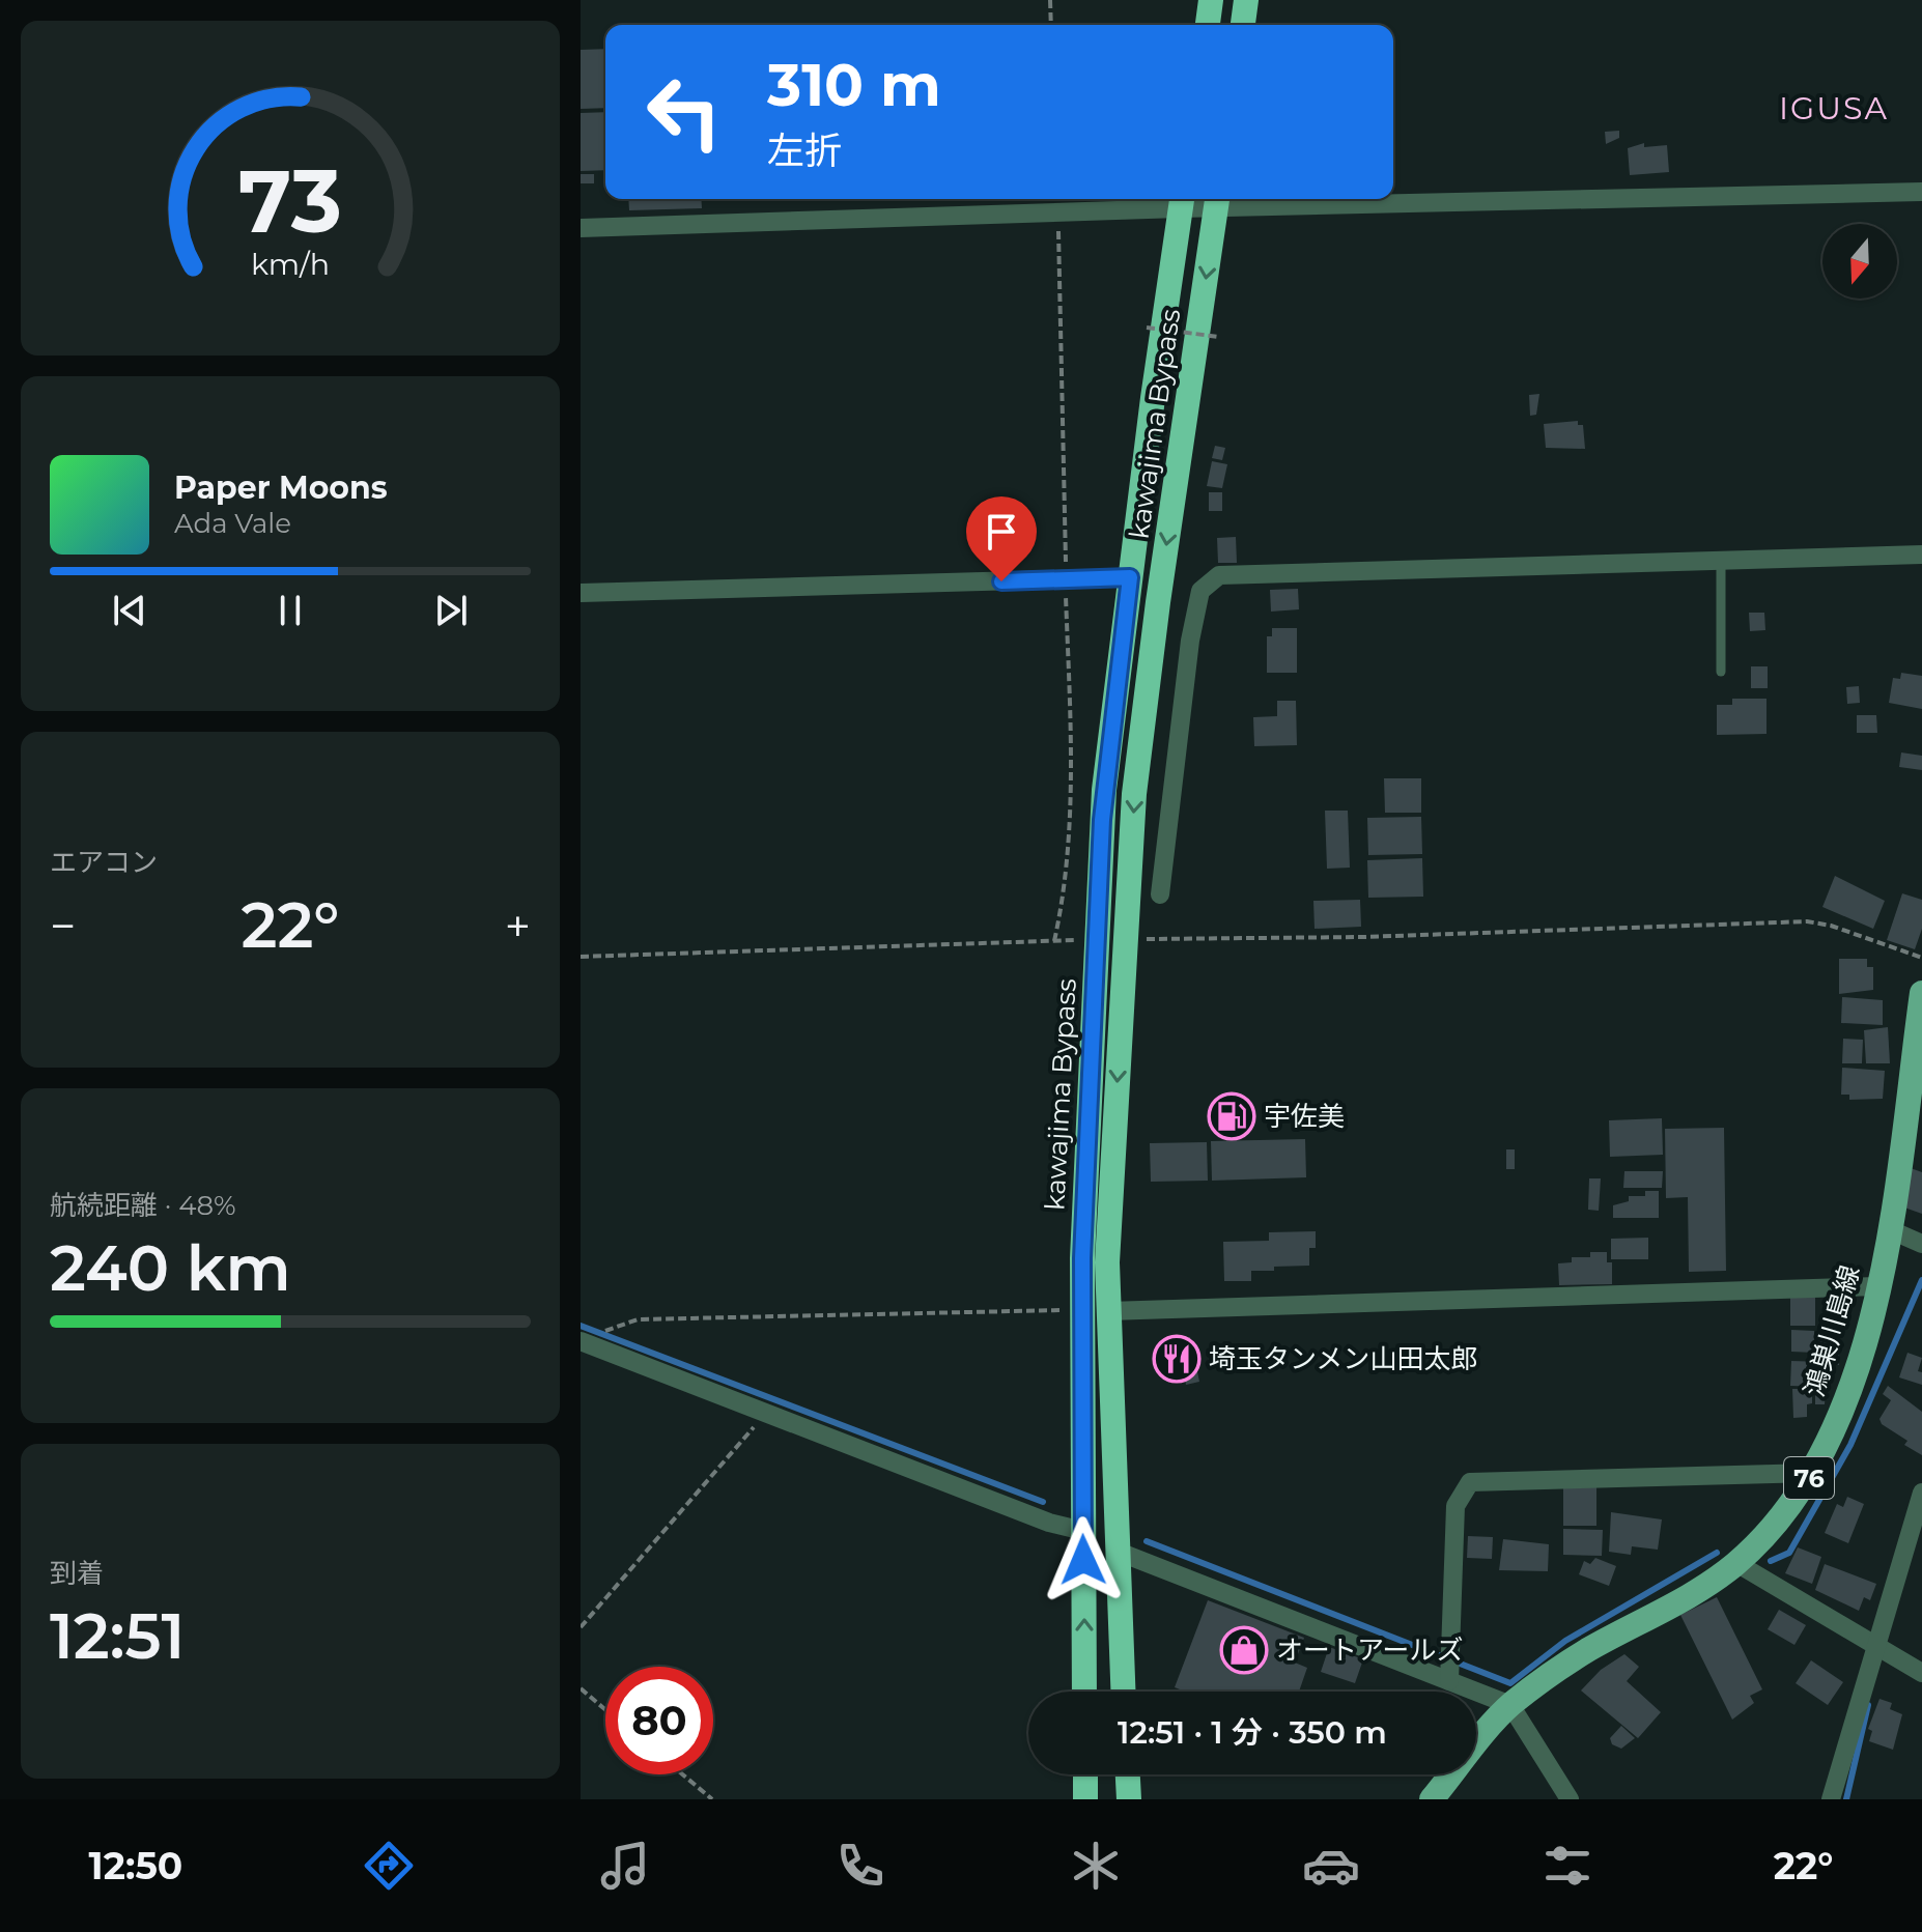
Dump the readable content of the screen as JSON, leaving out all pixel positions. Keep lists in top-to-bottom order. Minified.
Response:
{"streets":{"highway":["kawajima Bypass"],"main road":["鴻巣川島線","76"]},"districts":["IGUSA"],"places":{"fuel station":["宇佐美"],"restaurant":["埼玉タンメン山田太郎"],"shop":["オートアールズ"]},"north":"bottom","page":{"turn":["310 m","左折"],"song":["Paper Moons","Ada Vale"],"tile":["エアコン",["航続距離 · 48%","240 km"],["到着","12:51"]],"heat":["−","22°","+"],"limit":"80","trip":"12:51 · 1 分 · 350 m","tabs":["12:50","22°"],"gauge":["73","km/h"]}}
